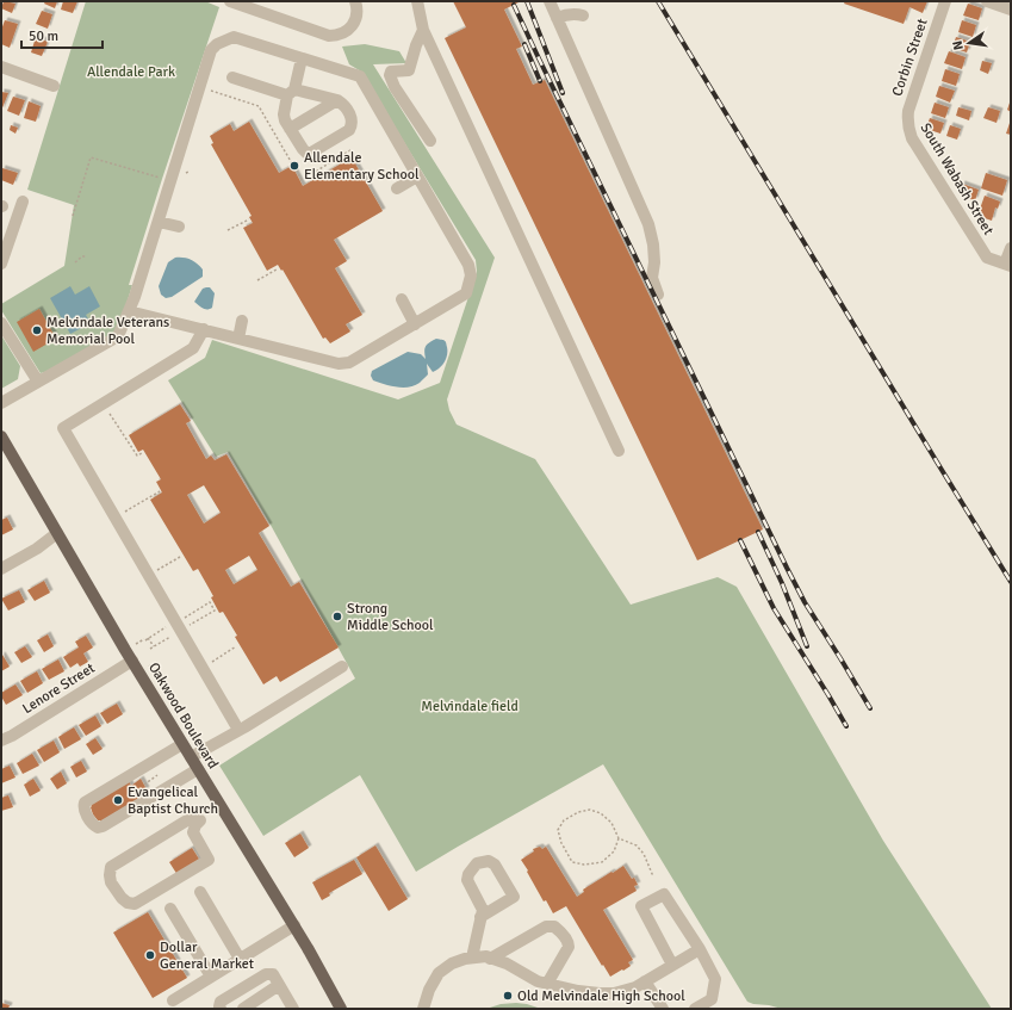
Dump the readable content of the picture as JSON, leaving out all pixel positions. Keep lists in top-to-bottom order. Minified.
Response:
{"streets":{"main road":["Oakwood Boulevard"],"street":["Corbin Street","South Wabash Street","Lenore Street"]},"crossings":[["Corbin Street","South Wabash Street"],["Lenore Street","Oakwood Boulevard"]],"parks":["Allendale Park","Melvindale field"],"places":["Allendale Elementary School","Melvindale Veterans Memorial Pool","Strong Middle School","Evangelical Baptist Church","Dollar General Market","Old Melvindale High School"],"scale_bar":"50 m","north":"left"}
